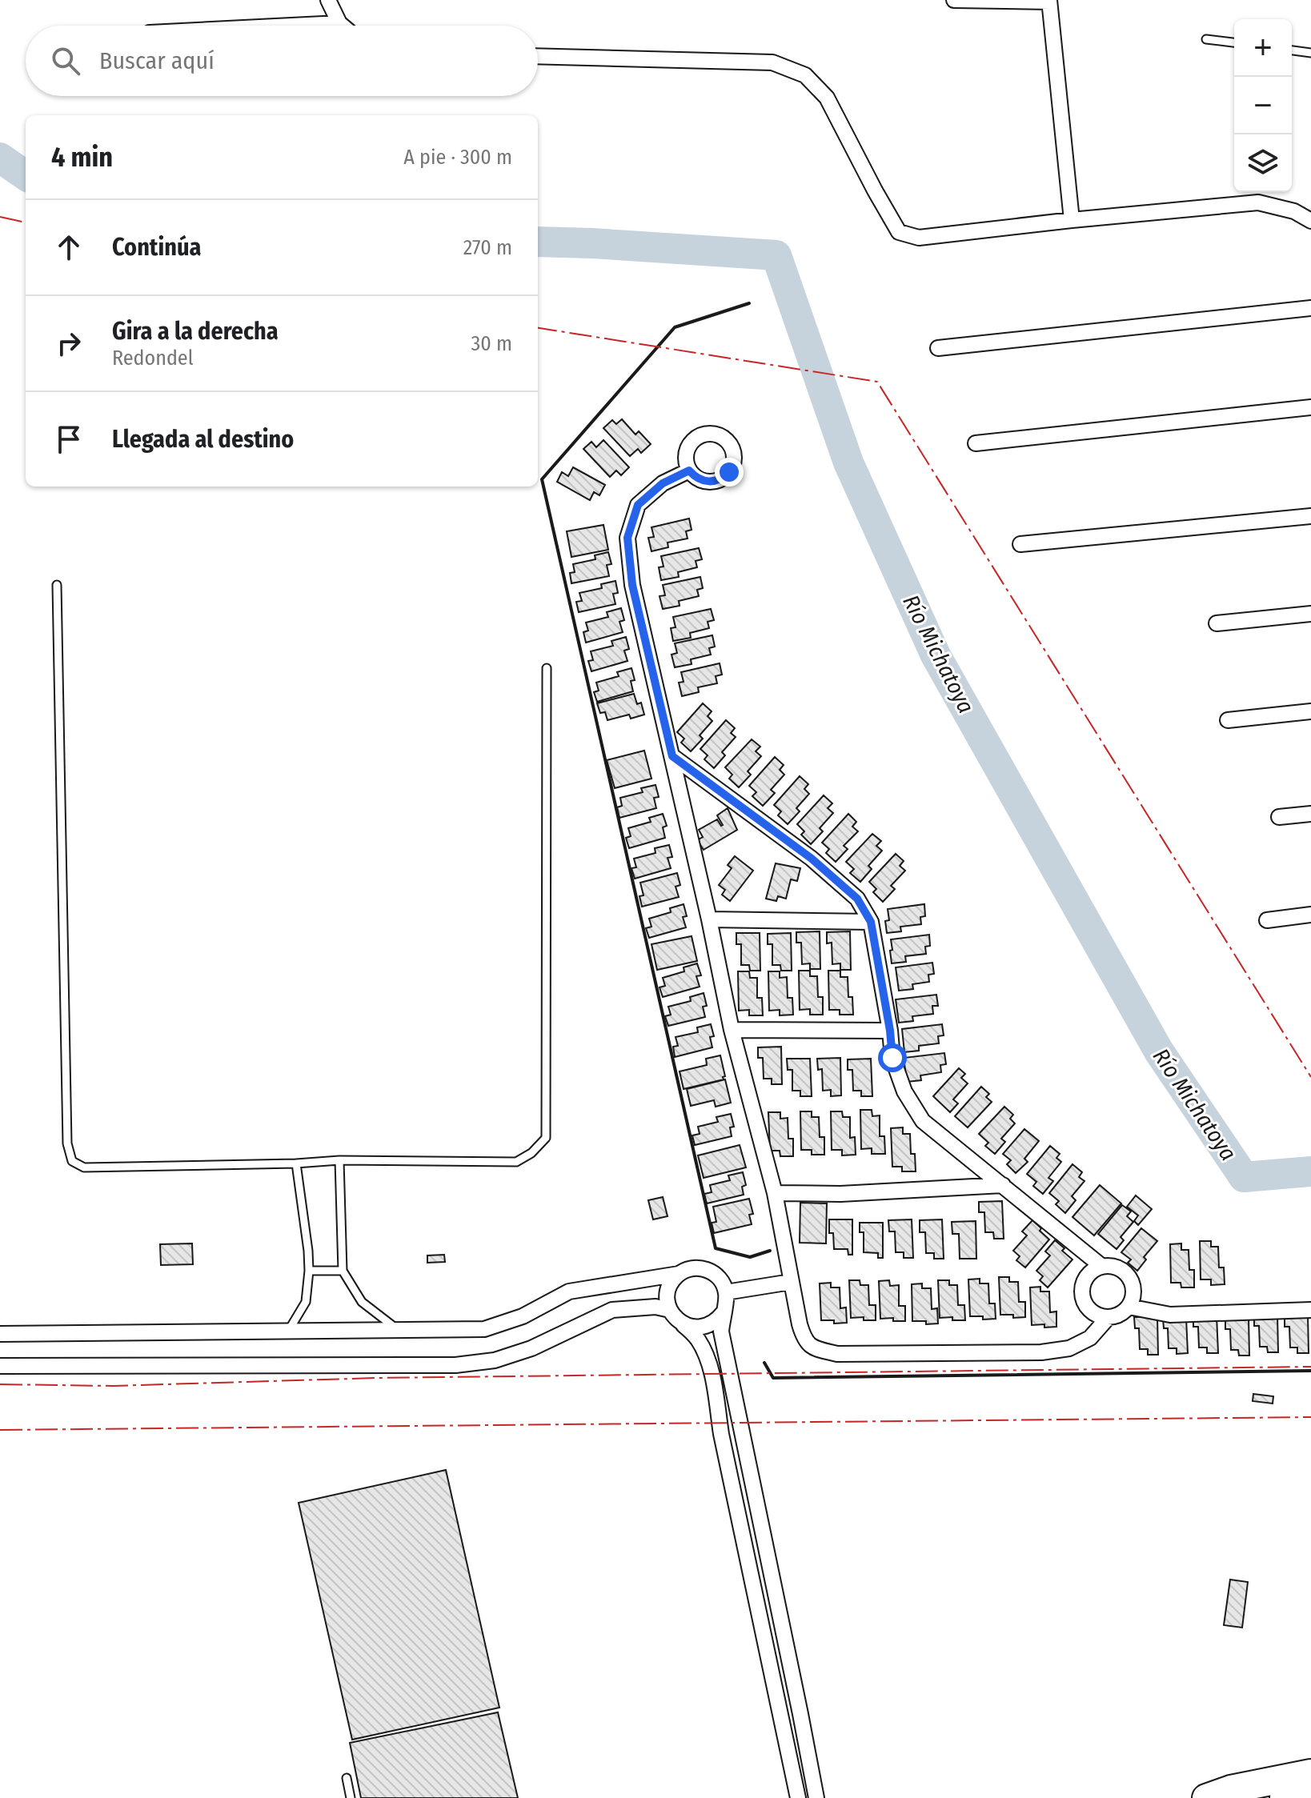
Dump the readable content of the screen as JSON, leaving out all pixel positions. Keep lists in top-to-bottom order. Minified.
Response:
{"water":["Río Michatoya"],"page":{"map_buttons":["+","−"],"search":"Buscar aquí","heading":["4 min","A pie · 300 m"],"list":[["Continúa","270 m"],["Gira a la derecha","Redondel","30 m"],"Llegada al destino"]}}
